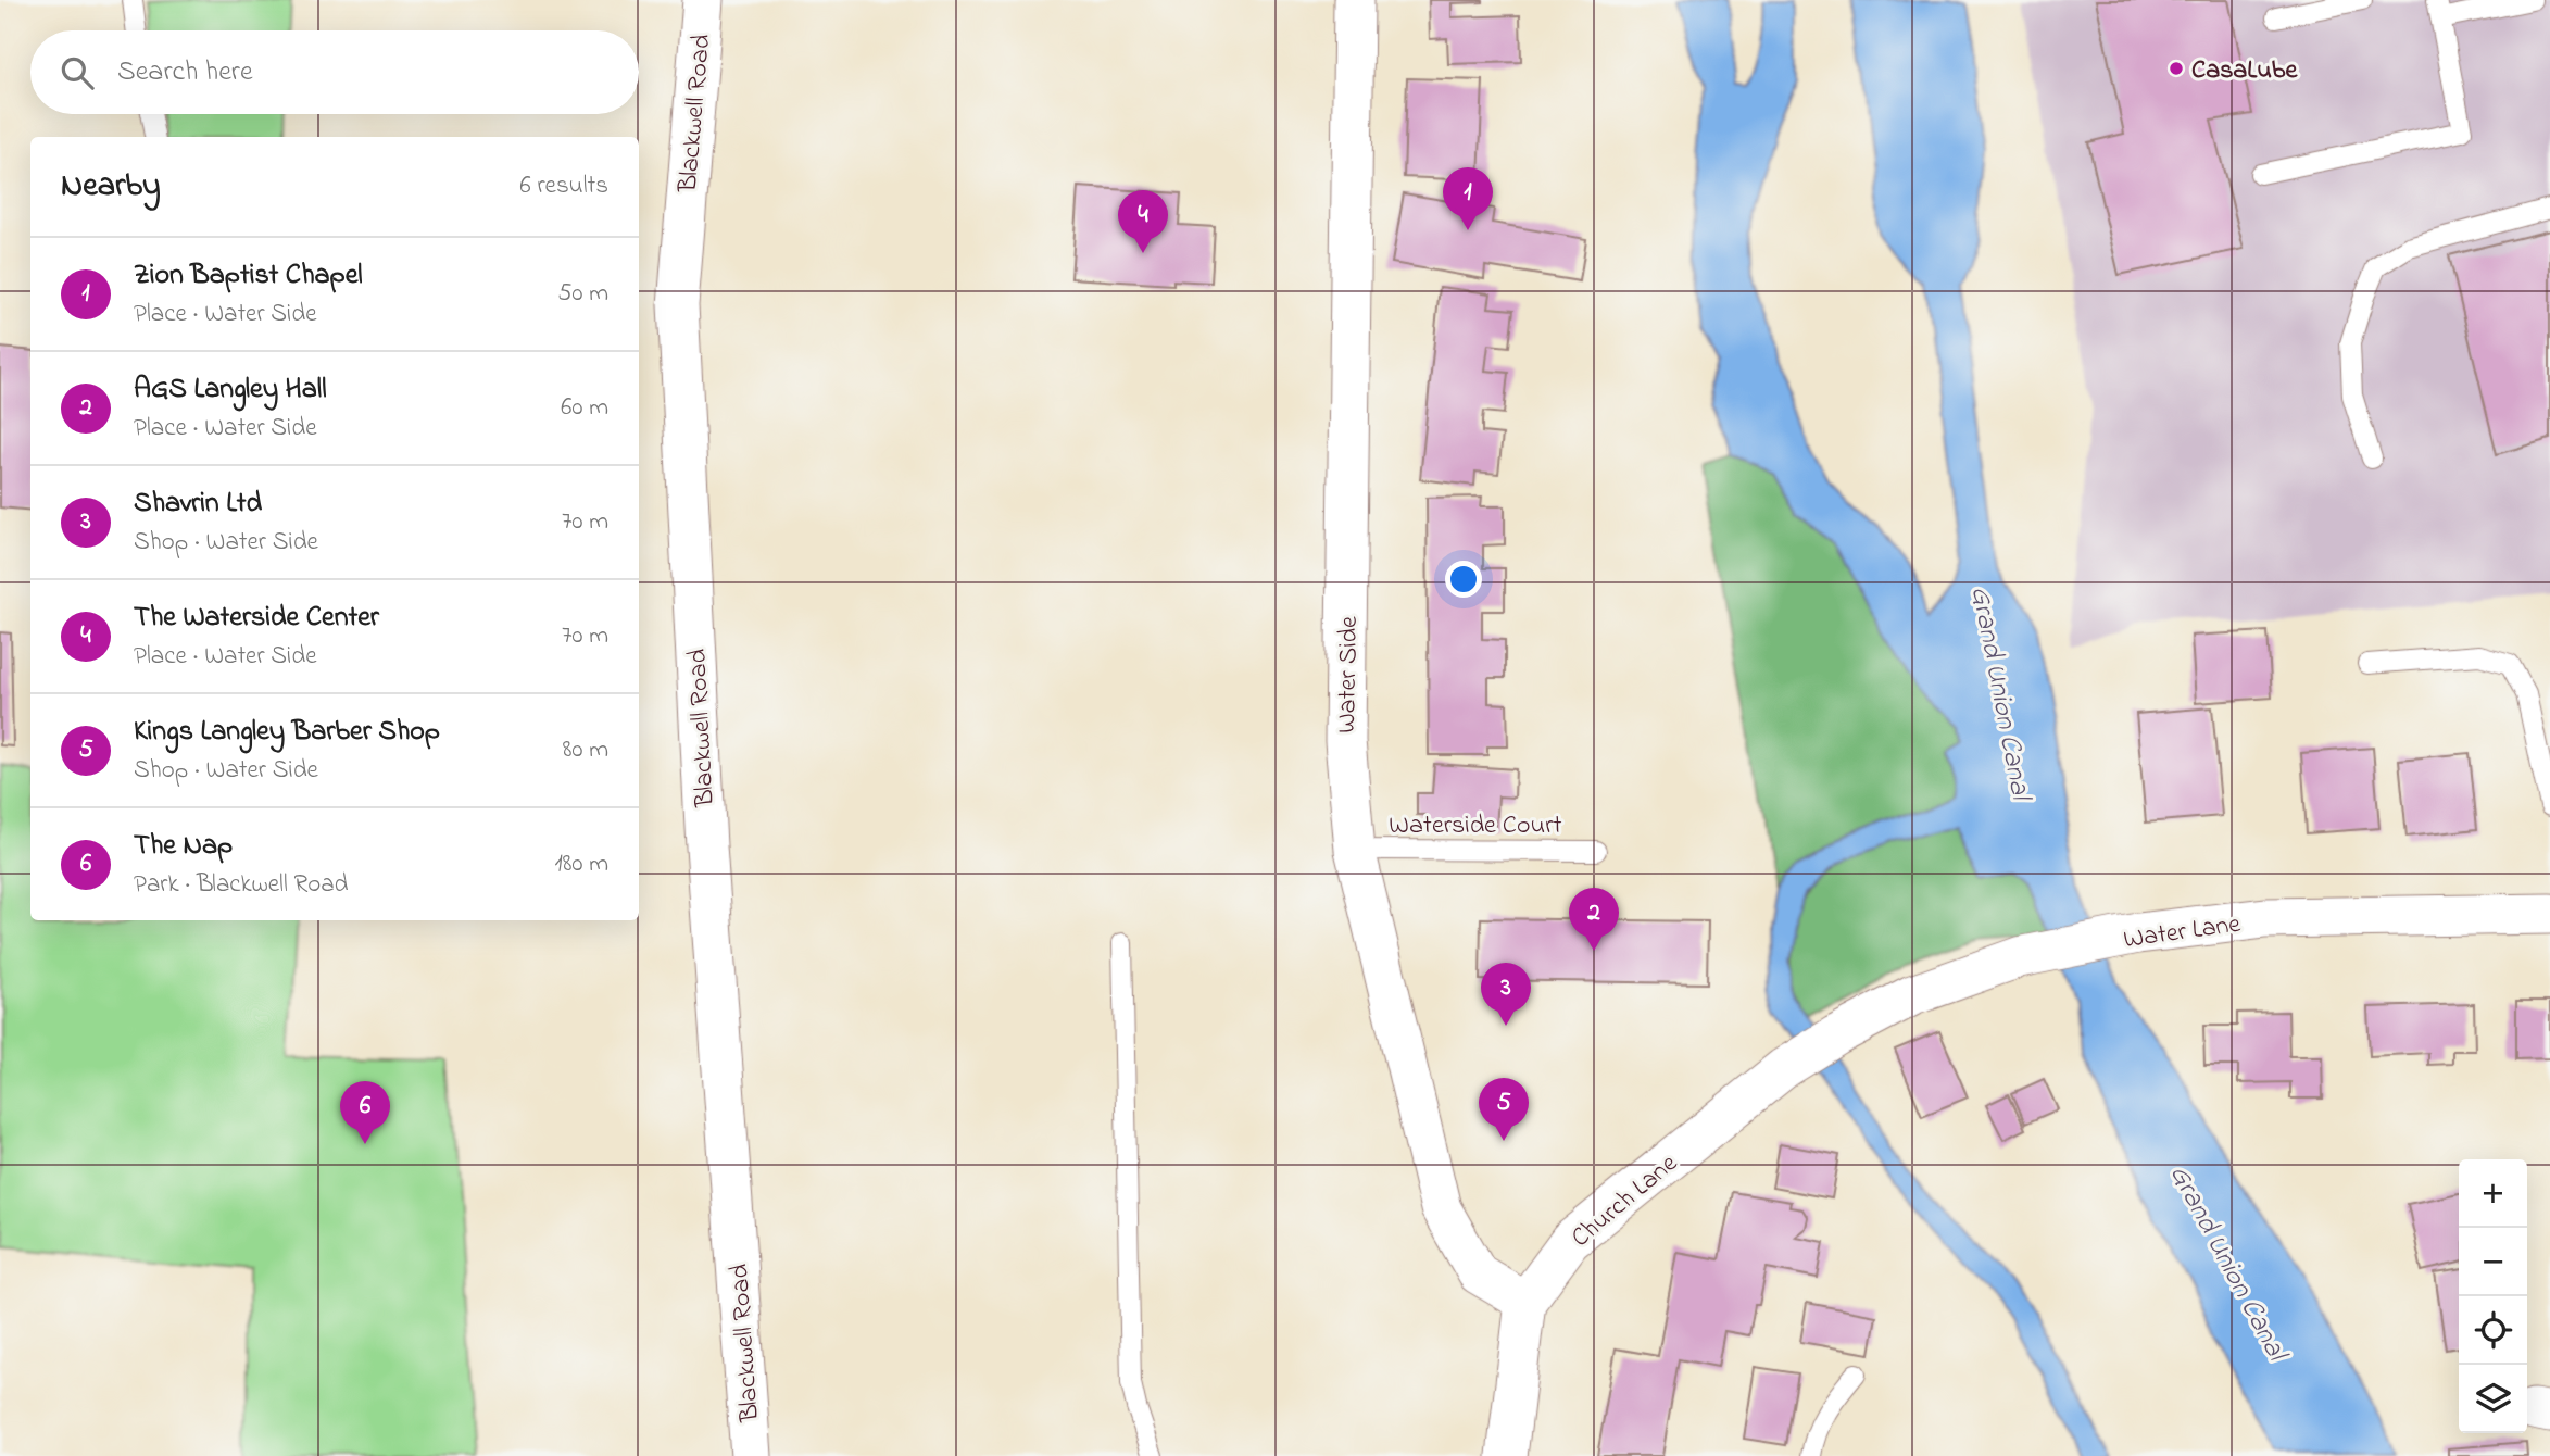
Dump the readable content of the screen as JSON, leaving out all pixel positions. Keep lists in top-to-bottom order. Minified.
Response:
{"streets":{"street":["Blackwell Road","Water Side","Water Lane","Church Lane"],"lane":["Waterside Court"]},"crossings":[["Water Side","Waterside Court"],["Water Side","Church Lane"],["Water Lane","Church Lane"]],"water":["Grand Union Canal"],"places":["CasaLube"],"page":{"search":"Search here","heading":["Nearby","6 results"],"pins":["1","4","2","3","5","6"],"list":[{"mark":"1","name":"Zion Baptist Chapel","note":"Place · Water Side","value":"50 m"},{"mark":"2","name":"AGS Langley Hall","note":"Place · Water Side","value":"60 m"},{"mark":"3","name":"Shavrin Ltd","note":"Shop · Water Side","value":"70 m"},{"mark":"4","name":"The Waterside Center","note":"Place · Water Side","value":"70 m"},{"mark":"5","name":"Kings Langley Barber Shop","note":"Shop · Water Side","value":"80 m"},{"mark":"6","name":"The Nap","note":"Park · Blackwell Road","value":"180 m"}],"map_buttons":["+","−"]}}
